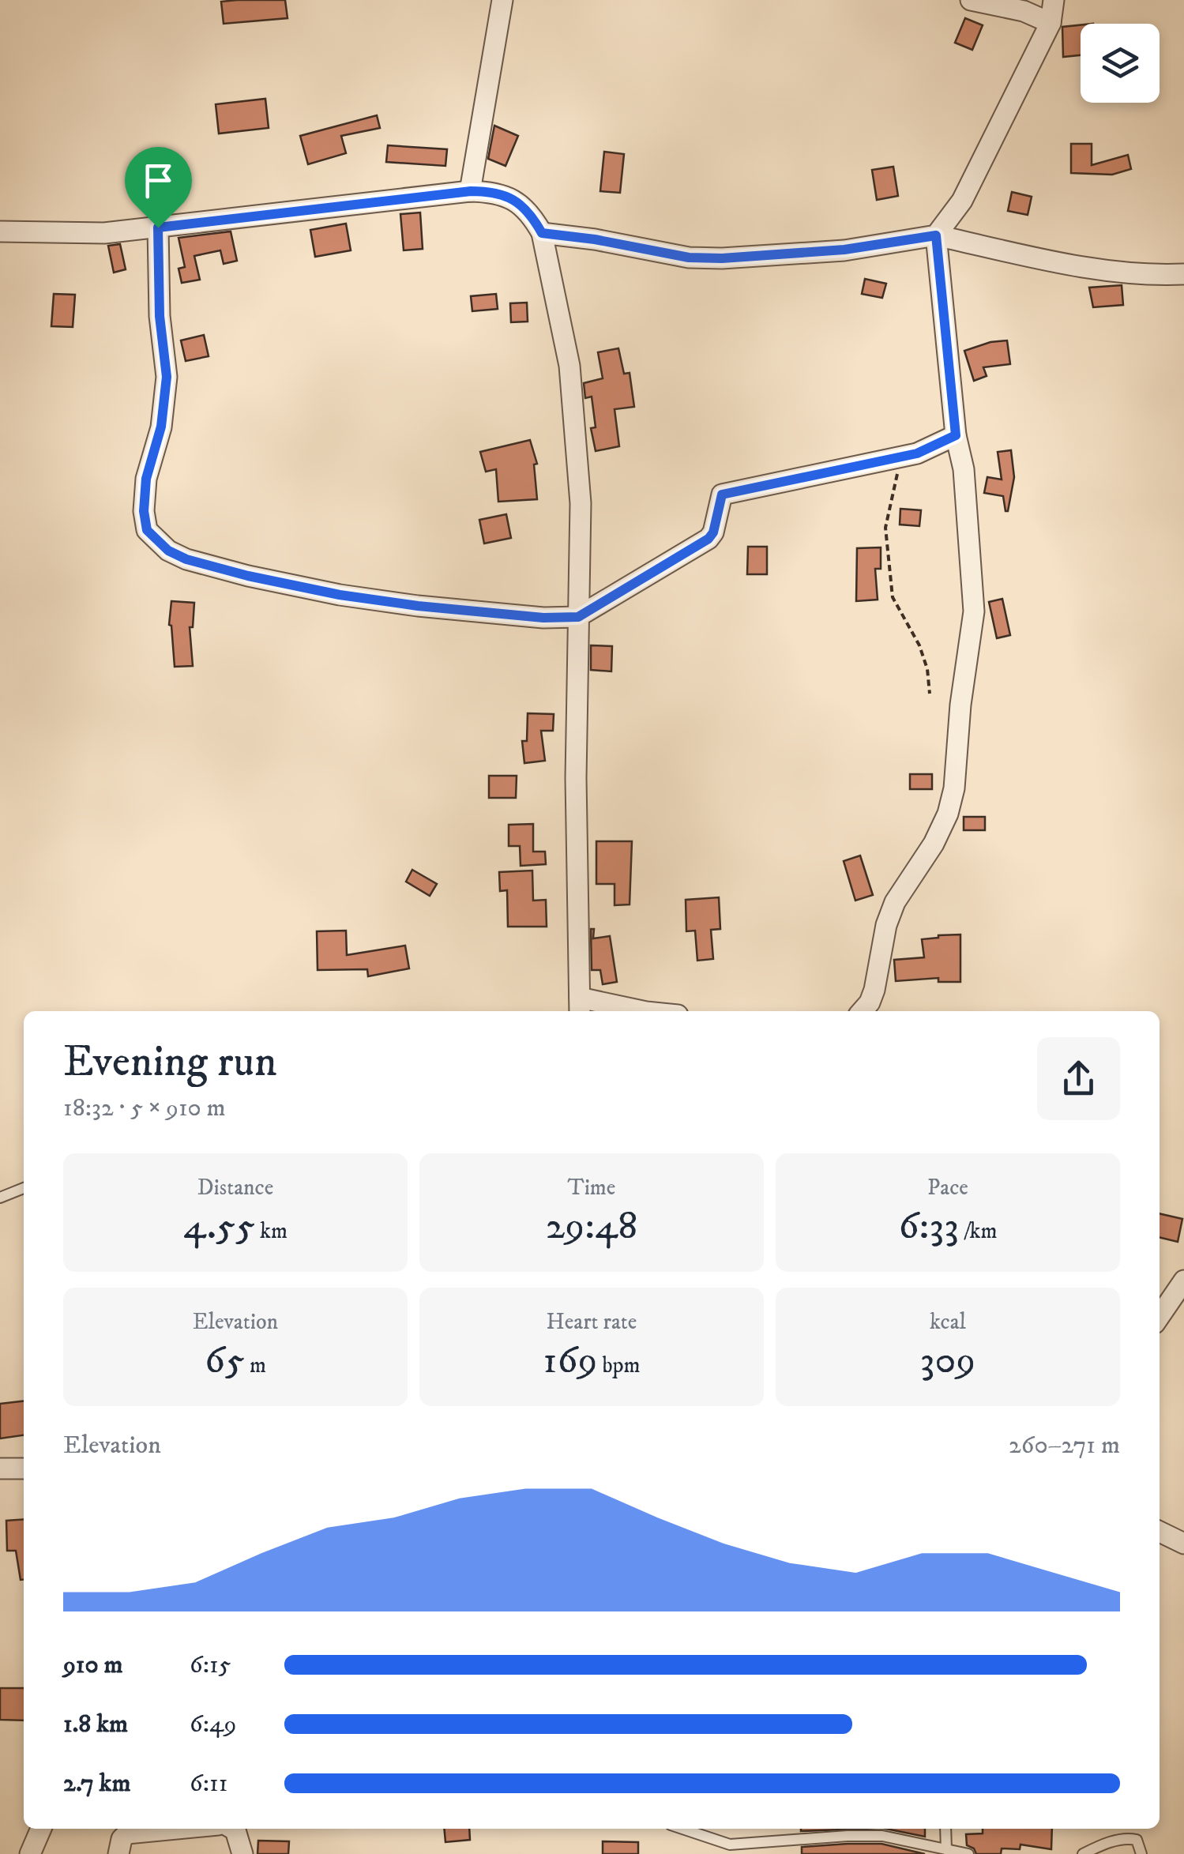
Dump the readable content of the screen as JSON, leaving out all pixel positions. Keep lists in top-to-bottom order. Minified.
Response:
{"page":{"heading":["Evening run","18:32 · 5 × 910 m"],"stats":[["Distance","4.55 km"],["Time","29:48"],["Pace","6:33 /km"],["Elevation","65 m"],["Heart rate","169 bpm"],["kcal","309"]],"chart":["Elevation","260–271 m"],"list":[{"name":"910 m","note":"6:15"},{"name":"1.8 km","note":"6:49"},{"name":"2.7 km","note":"6:11"}]}}
